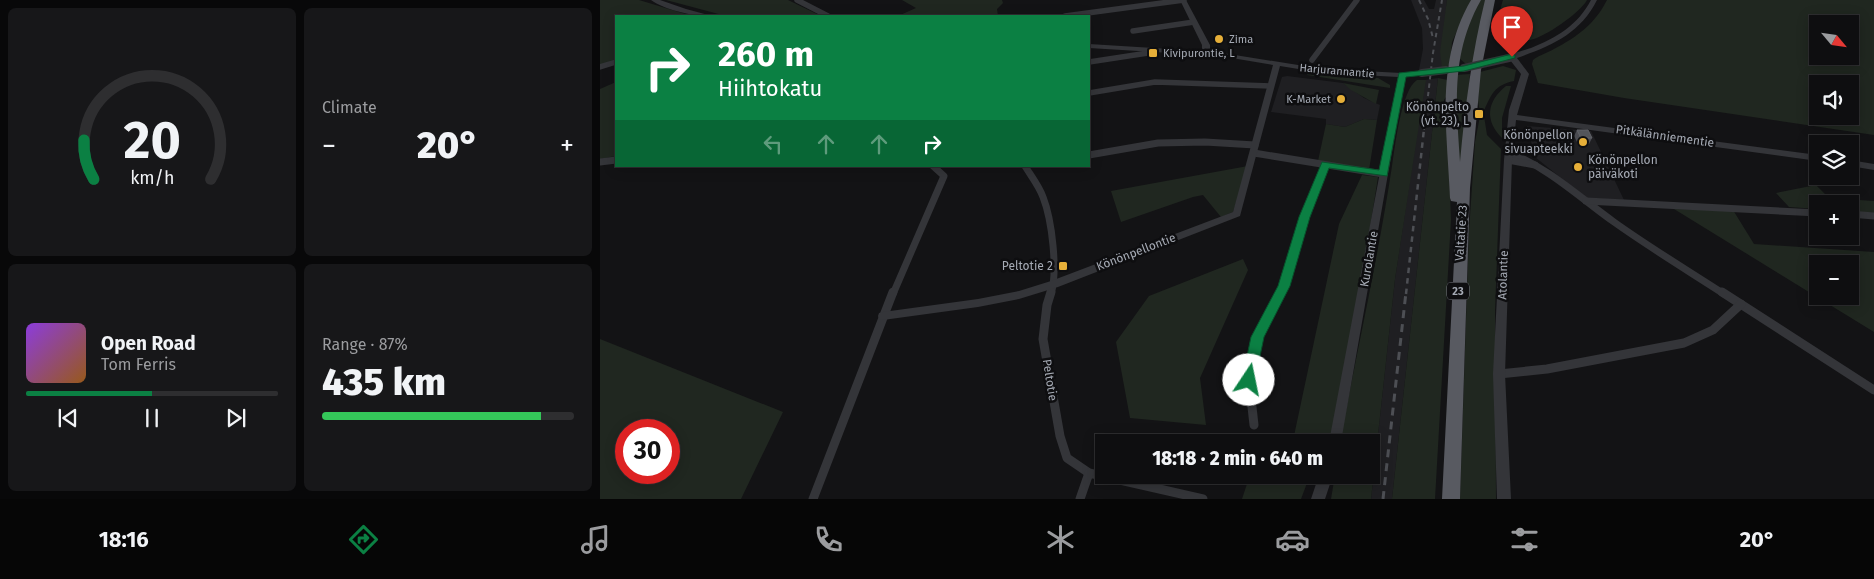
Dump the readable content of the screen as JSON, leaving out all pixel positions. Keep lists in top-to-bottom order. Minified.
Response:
{"streets":{"highway":["Valtatie 23","23"],"street":["Harjurannantie","Pitkälänniementie","Könönpellontie","Kurolantie","Atolantie","Peltotie"]},"crossings":[["Harjurannantie","Könönpellontie"],["Harjurannantie","Kurolantie"],["Harjurannantie","Atolantie"],["Pitkälänniementie","Atolantie"],["Könönpellontie","Peltotie"]],"places":{"other":["Zima","K-Market","Könönpellon sivuapteekki","Könönpellon päiväkoti"],"transit":["Kivipurontie, L","Könönpelto (vt. 23), L","Peltotie 2"]},"north":"bottom right","page":{"tile":["Climate",["Range · 87%","435 km"]],"map_buttons":["+","−"],"turn":["260 m","Hiihtokatu"],"heat":["−","20°","+"],"song":["Open Road","Tom Ferris"],"limit":"30","trip":"18:18 · 2 min · 640 m","tabs":["18:16","20°"],"gauge":["20","km/h"]}}
